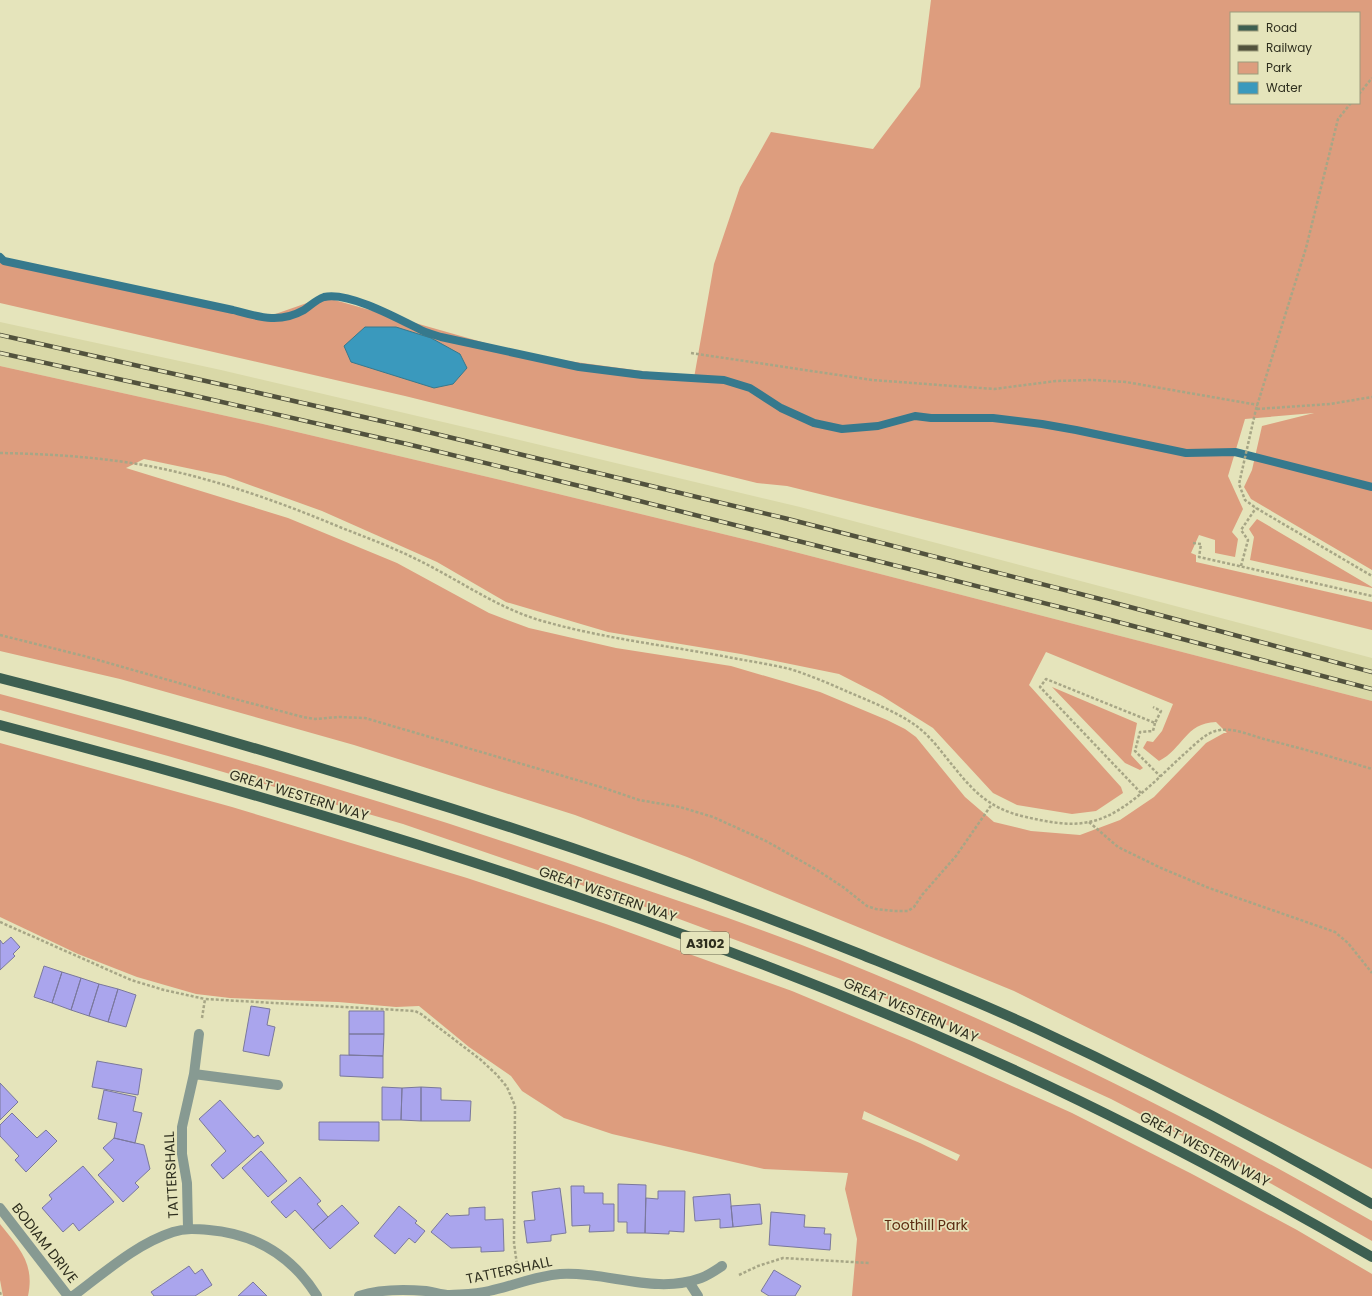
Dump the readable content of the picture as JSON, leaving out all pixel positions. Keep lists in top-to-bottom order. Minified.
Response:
{"streets":{"main road":["GREAT WESTERN WAY","A3102"],"street":["TATTERSHALL","BODIAM DRIVE"]},"parks":["Toothill Park"],"legend":["Road","Railway","Park","Water"]}
